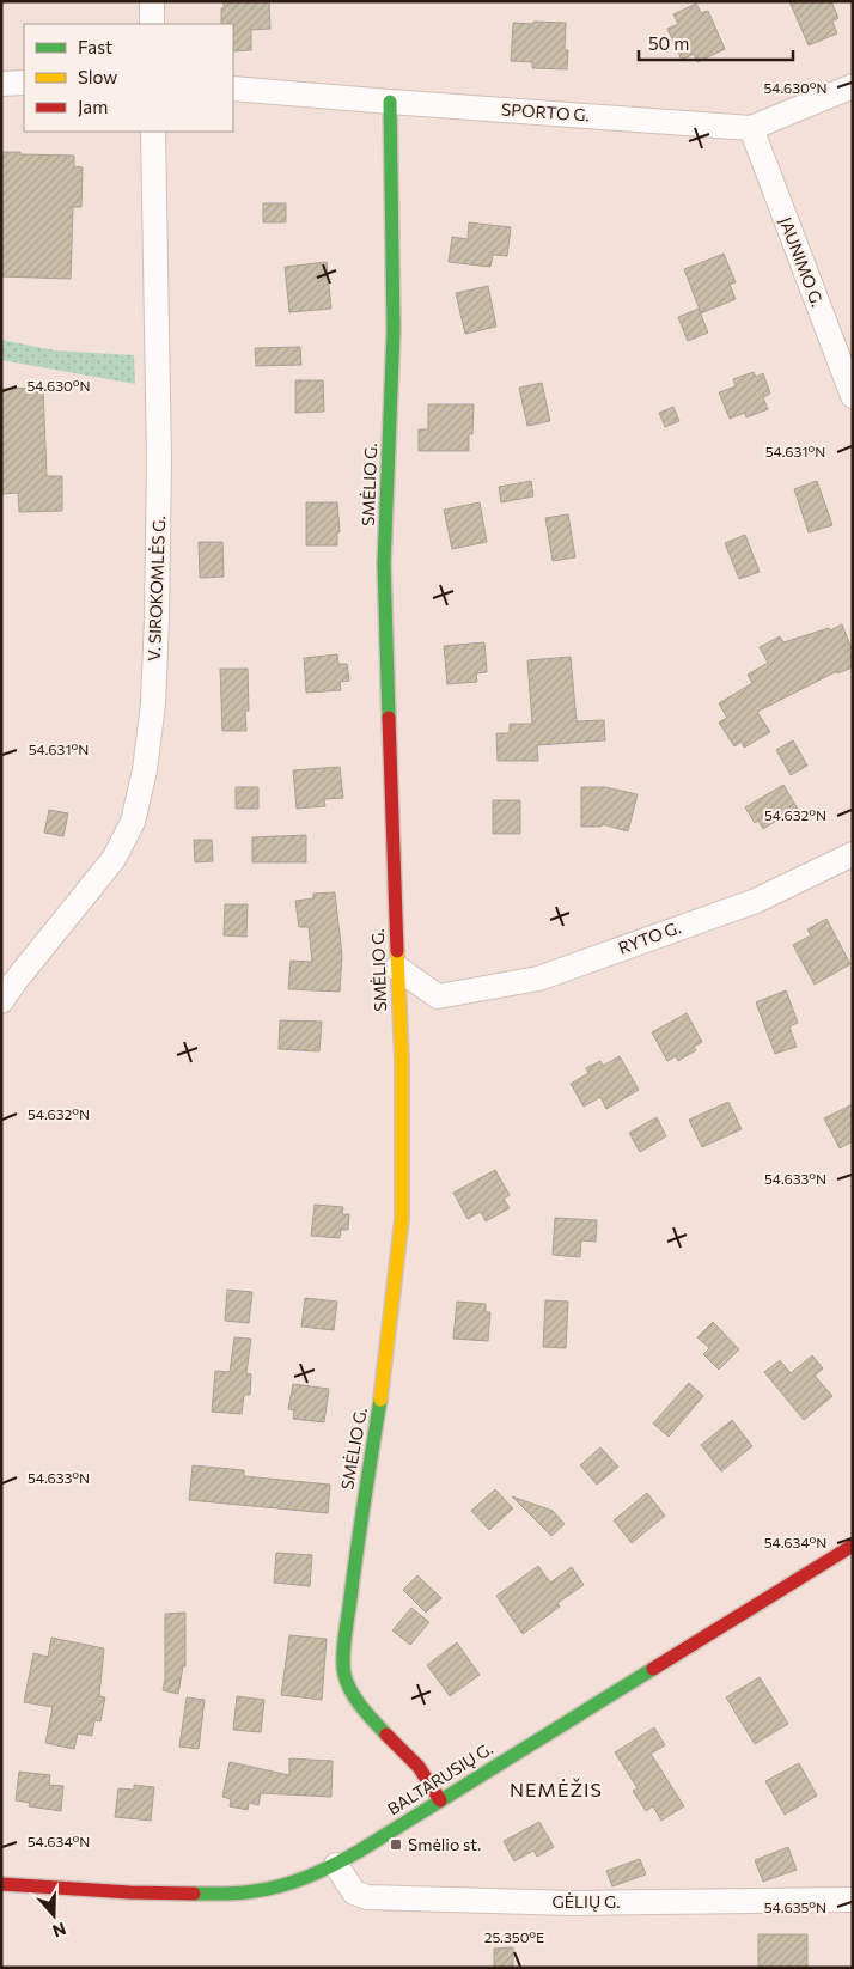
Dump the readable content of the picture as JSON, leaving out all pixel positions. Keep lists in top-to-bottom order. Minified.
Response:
{"streets":{"street":["SPORTO G.","JAUNIMO G.","SMĖLIO G.","V. SIROKOMLĖS G.","RYTO G.","BALTARUSIŲ G.","GĖLIŲ G."]},"crossings":[["SPORTO G.","JAUNIMO G."],["SPORTO G.","SMĖLIO G."],["SMĖLIO G.","RYTO G."],["SMĖLIO G.","BALTARUSIŲ G."],["BALTARUSIŲ G.","GĖLIŲ G."]],"districts":["NEMĖŽIS"],"places":{"transit":["Smėlio st."]},"legend":["Fast","Slow","Jam"],"scale_bar":"50 m","north":"bottom","coordinates":["54.630°N","54.631°N","54.632°N","54.633°N","54.634°N","54.635°N","25.350°E"]}
